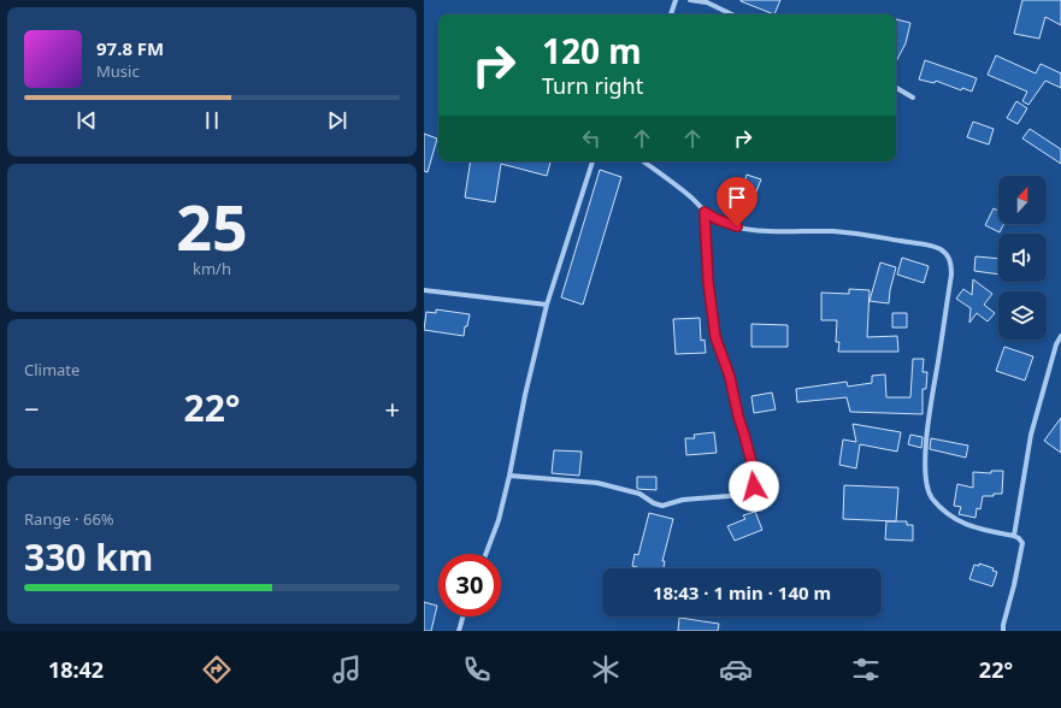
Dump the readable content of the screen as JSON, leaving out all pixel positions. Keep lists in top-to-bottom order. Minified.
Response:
{"north":"top","page":{"turn":["120 m","Turn right"],"song":["97.8 FM","Music"],"tile":[["25","km/h"],"Climate",["Range · 66%","330 km"]],"heat":["−","22°","+"],"limit":"30","trip":"18:43 · 1 min · 140 m","tabs":["18:42","22°"]}}
